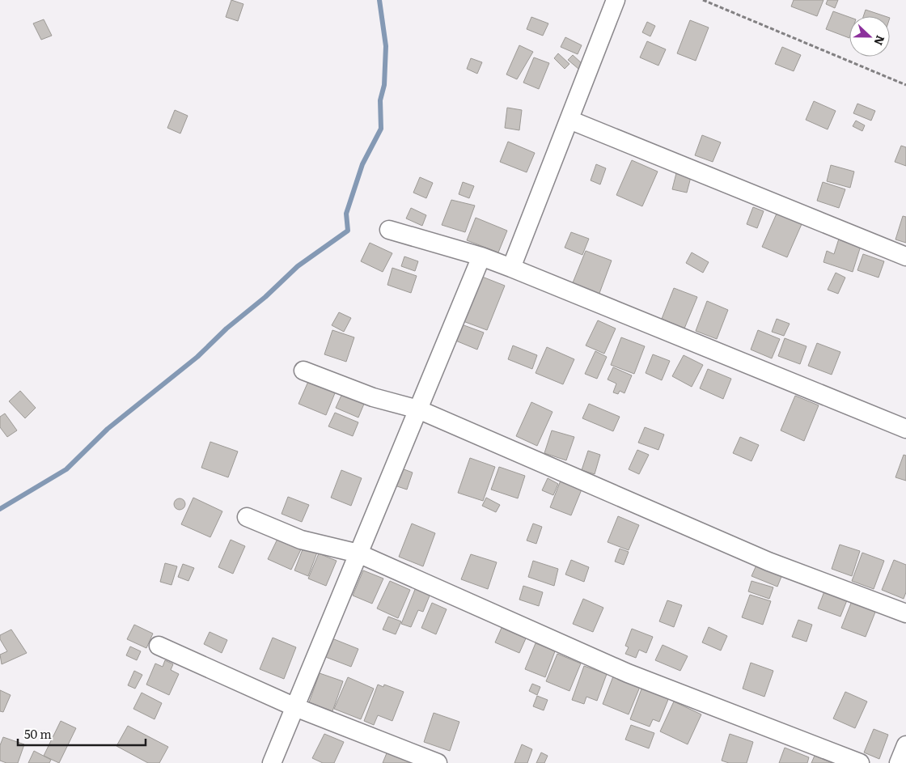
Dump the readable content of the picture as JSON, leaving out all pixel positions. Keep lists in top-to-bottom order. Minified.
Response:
{"scale_bar":"50 m","north":"right"}
